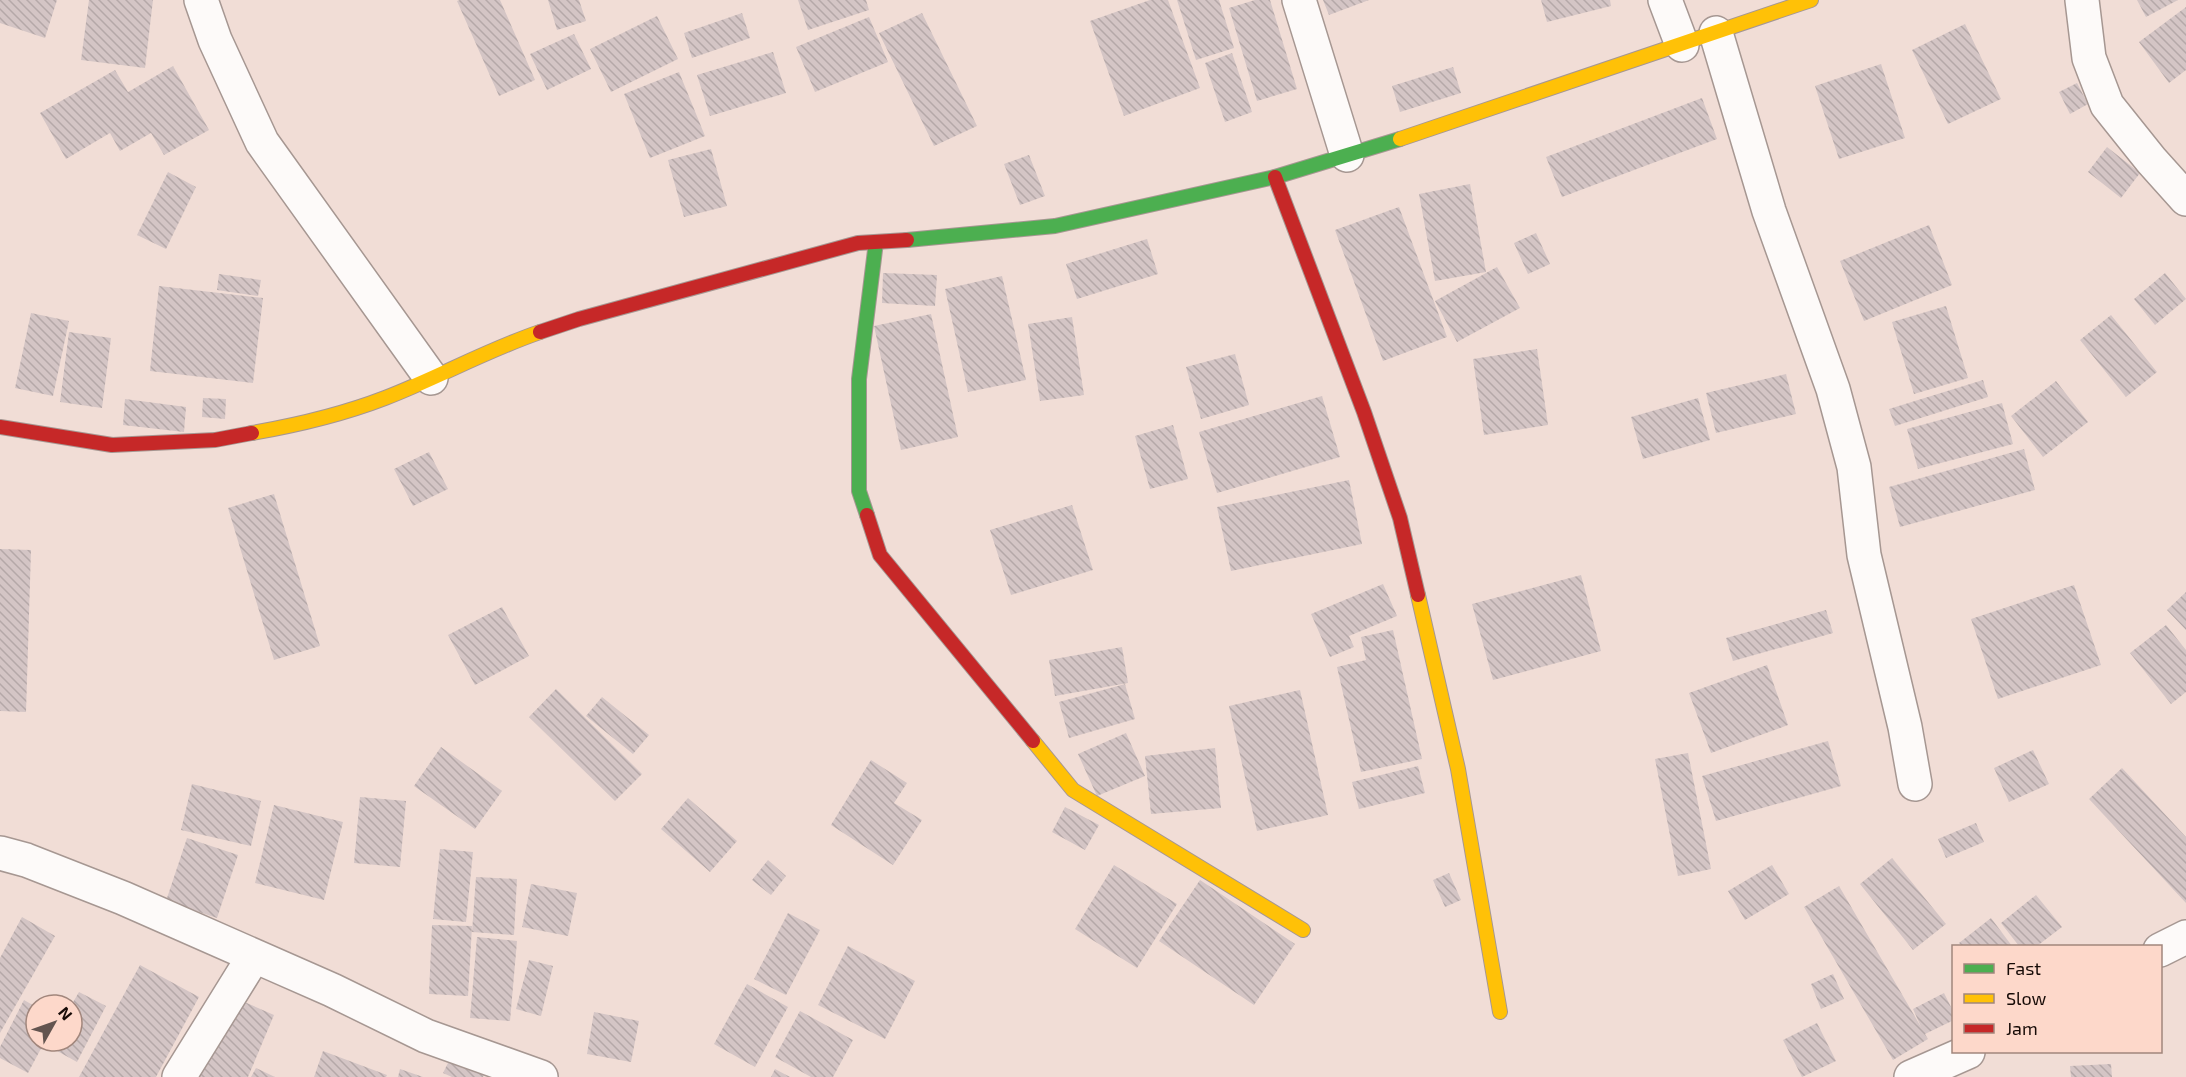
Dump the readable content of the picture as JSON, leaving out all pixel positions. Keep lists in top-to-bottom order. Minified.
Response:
{"legend":["Fast","Slow","Jam"],"north":"top right"}
